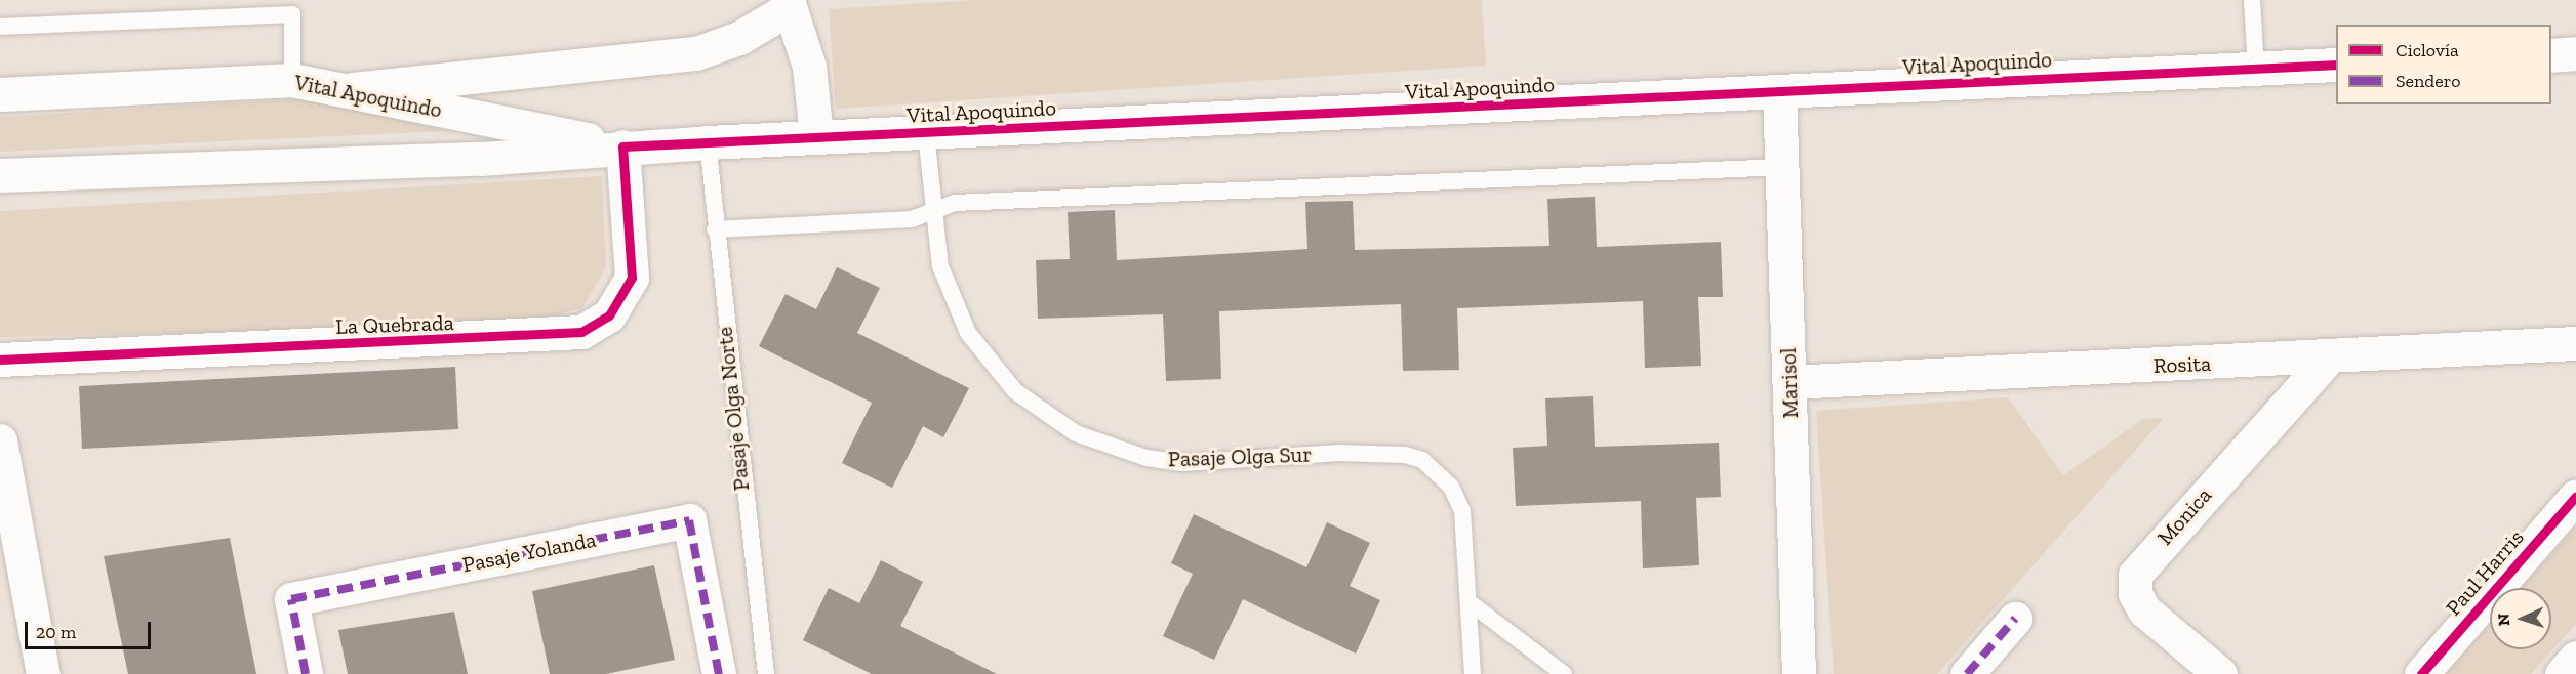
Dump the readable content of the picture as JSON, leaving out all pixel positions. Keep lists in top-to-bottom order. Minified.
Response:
{"streets":{"street":["Vital Apoquindo","La Quebrada","Rosita","Marisol","Monica","Pasaje Yolanda","Paul Harris"],"lane":["Pasaje Olga Norte","Pasaje Olga Sur"]},"crossings":[["Vital Apoquindo","La Quebrada"],["Vital Apoquindo","Marisol"],["Vital Apoquindo","Pasaje Olga Norte"],["Vital Apoquindo","Pasaje Olga Sur"],["Rosita","Marisol"],["Rosita","Monica"]],"legend":["Ciclovía","Sendero"],"scale_bar":"20 m","north":"left"}
